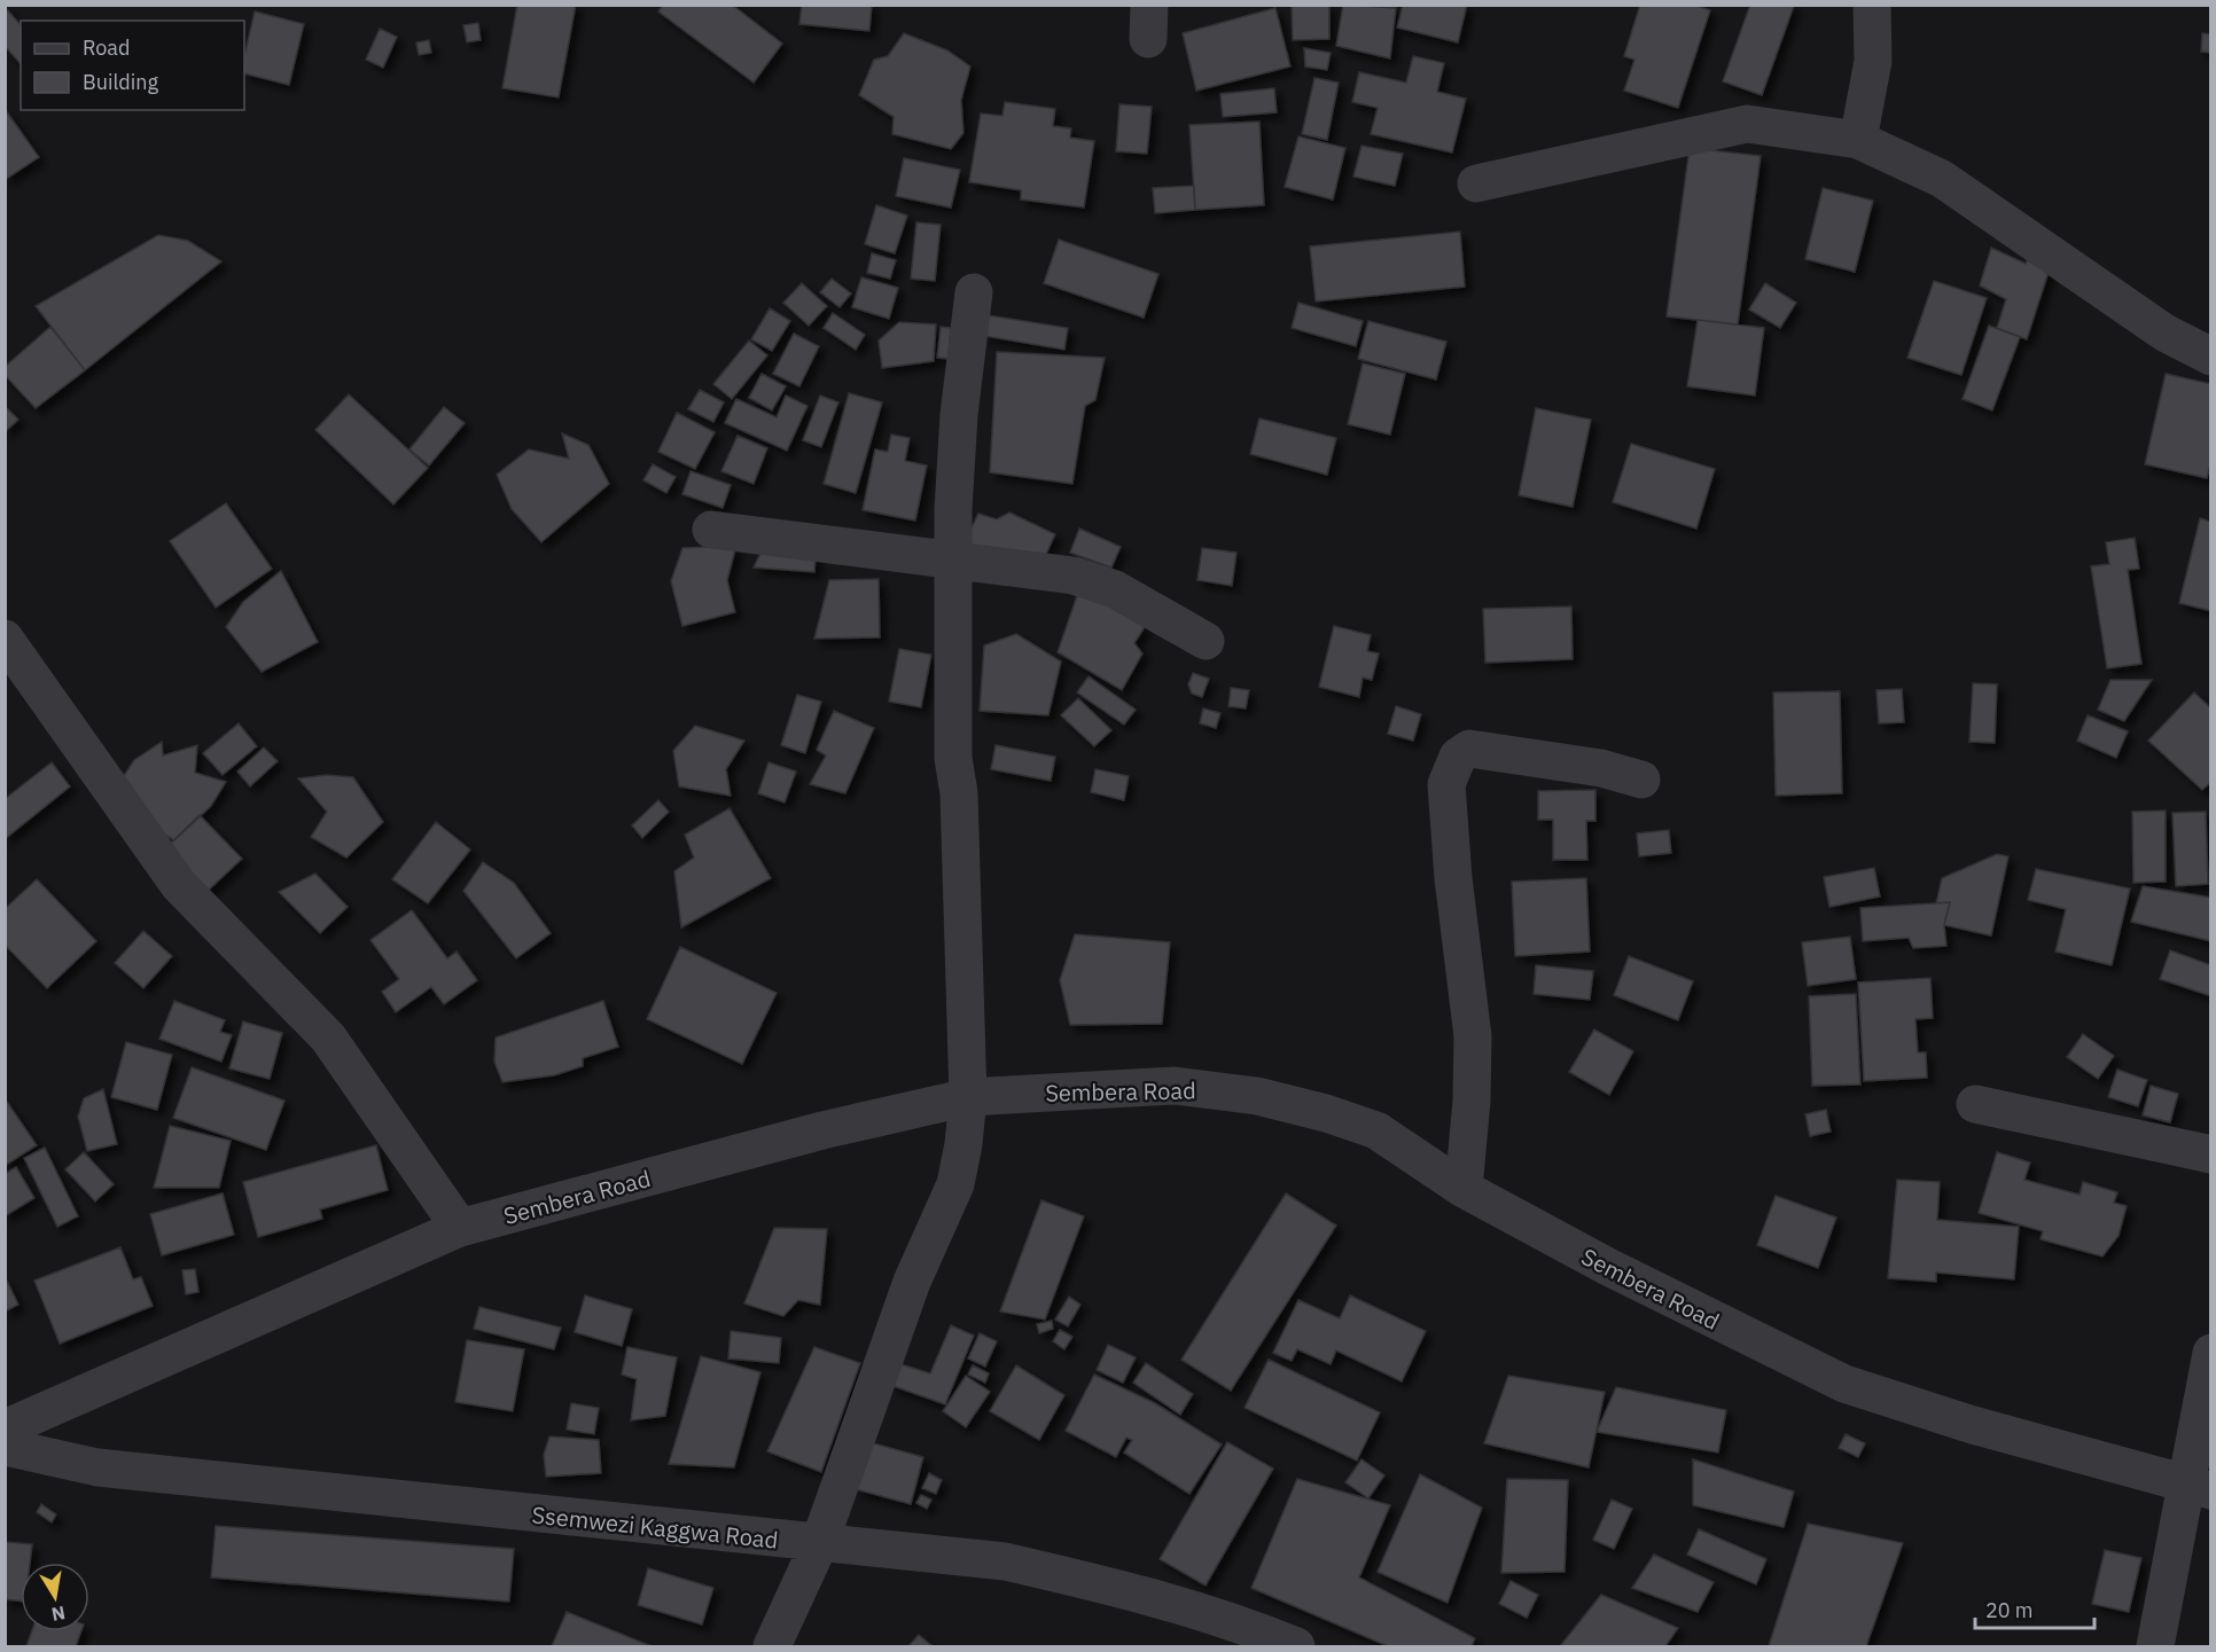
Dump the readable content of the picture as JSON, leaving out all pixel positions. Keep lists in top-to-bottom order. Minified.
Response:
{"streets":{"street":["Sembera Road","Ssemwezi Kaggwa Road"]},"legend":["Road","Building"],"scale_bar":"20 m","north":"bottom"}
